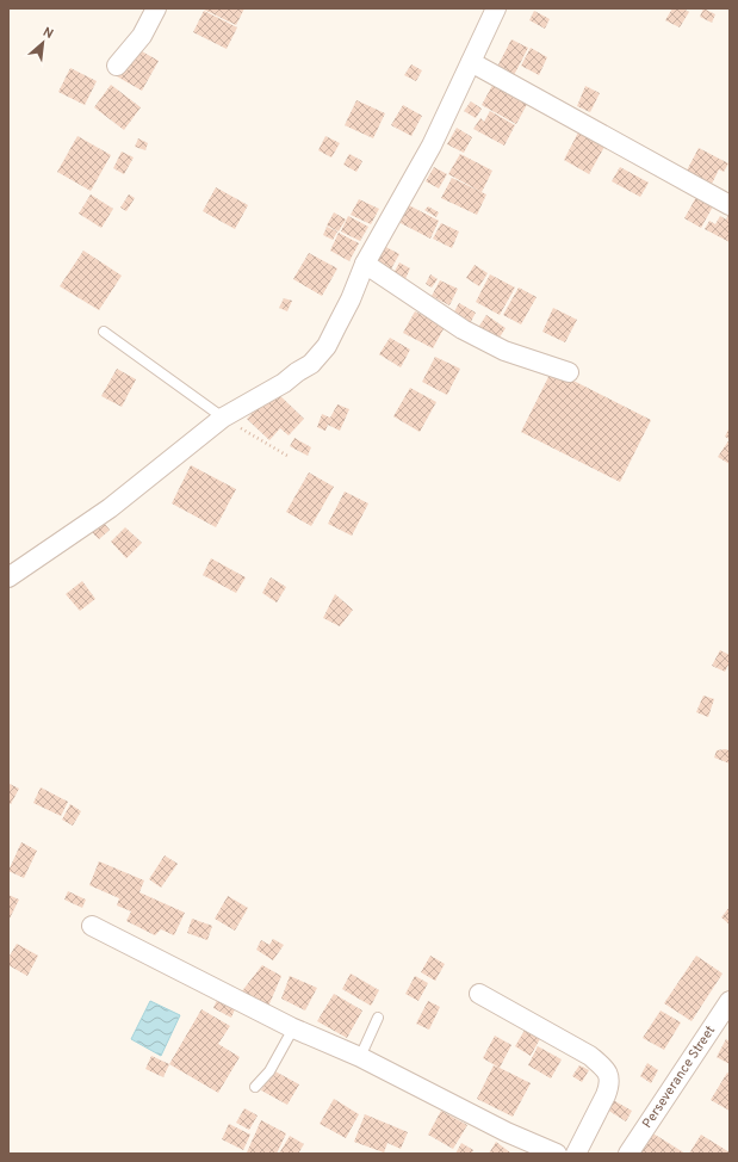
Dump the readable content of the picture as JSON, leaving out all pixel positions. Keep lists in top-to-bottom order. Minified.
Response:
{"streets":{"street":["Perseverance Street"]},"north":"top right"}
